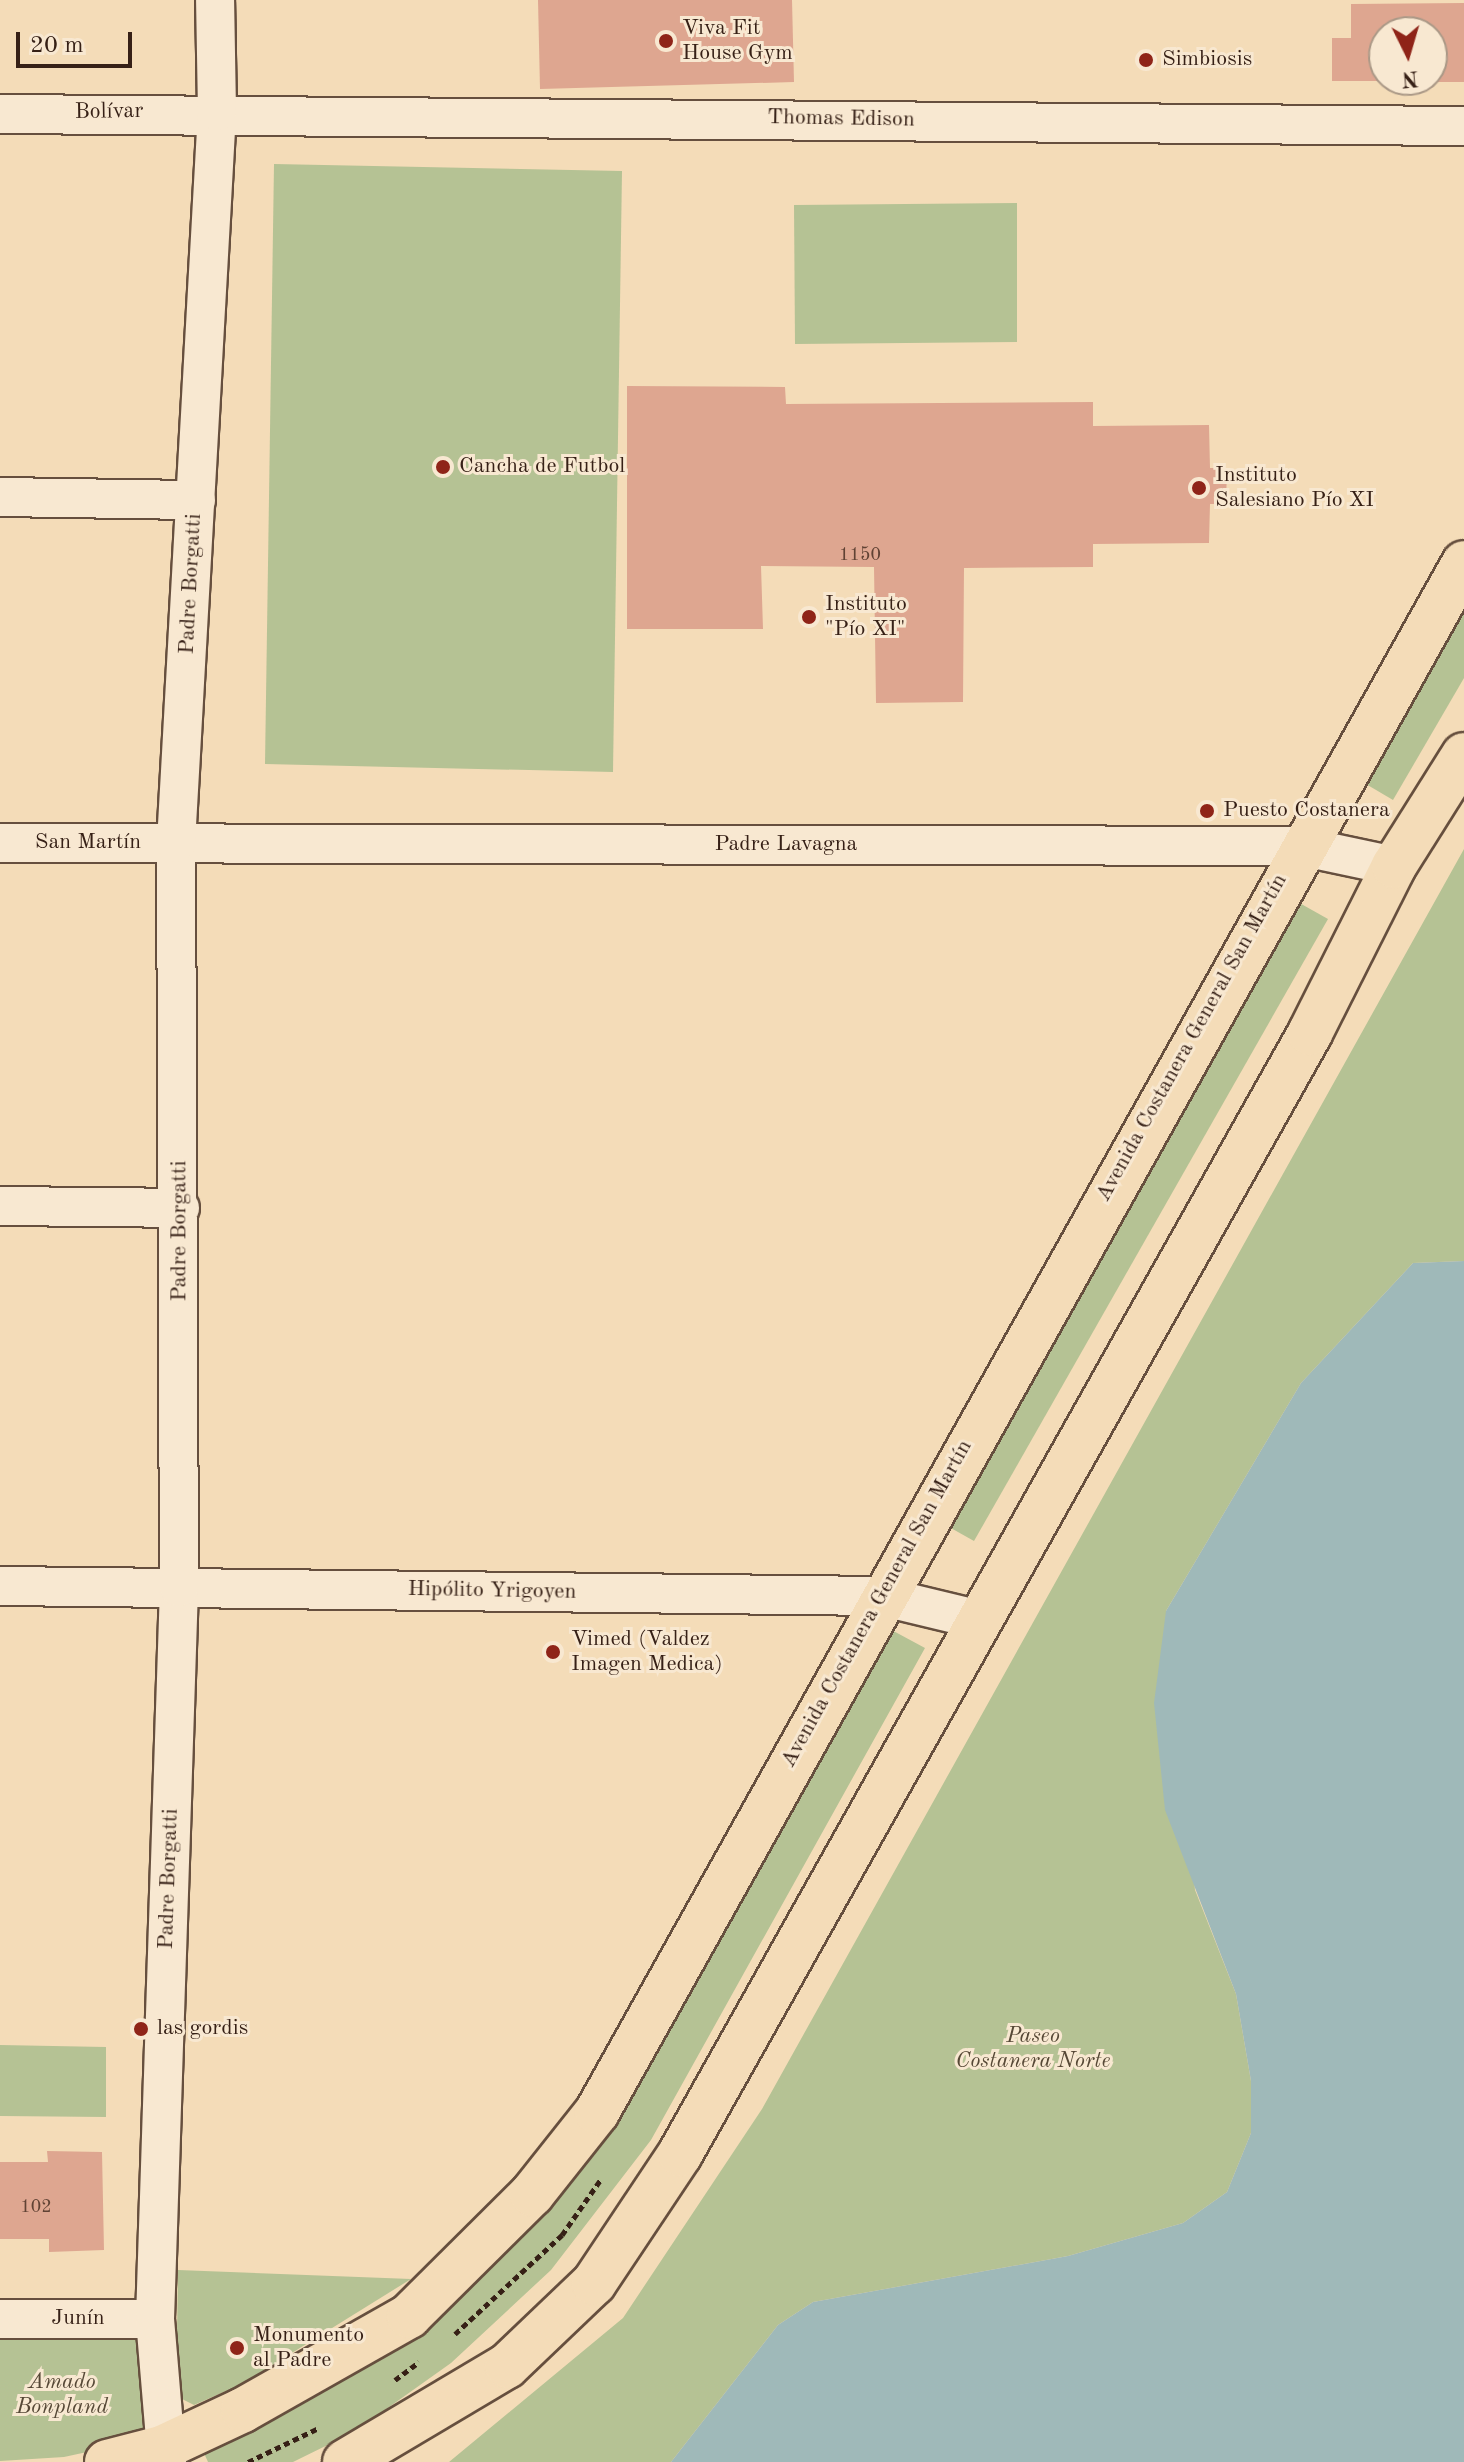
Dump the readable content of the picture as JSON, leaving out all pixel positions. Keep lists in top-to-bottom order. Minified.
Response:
{"streets":{"main road":["Avenida Costanera General San Martín"],"street":["Bolívar","Thomas Edison","Padre Borgatti","San Martín","Padre Lavagna","Hipólito Yrigoyen","Junín"]},"crossings":[["Bolívar","Thomas Edison"],["Bolívar","Padre Borgatti"],["Thomas Edison","Padre Borgatti"],["Padre Borgatti","San Martín"],["Padre Borgatti","Padre Lavagna"],["Padre Borgatti","Avenida Costanera General San Martín"],["Padre Borgatti","Hipólito Yrigoyen"],["Padre Borgatti","Junín"],["San Martín","Padre Lavagna"],["Padre Lavagna","Avenida Costanera General San Martín"],["Avenida Costanera General San Martín","Hipólito Yrigoyen"]],"parks":["Paseo Costanera Norte","Amado Bonpland"],"places":["Viva Fit House Gym","Simbiosis","Cancha de Futbol","Instituto Salesiano Pío XI","Instituto \"Pío XI\"","Puesto Costanera","Vimed (Valdez Imagen Medica)","las gordis","Monumento al Padre"],"house_numbers":["1150","102"],"scale_bar":"20 m","north":"bottom"}
